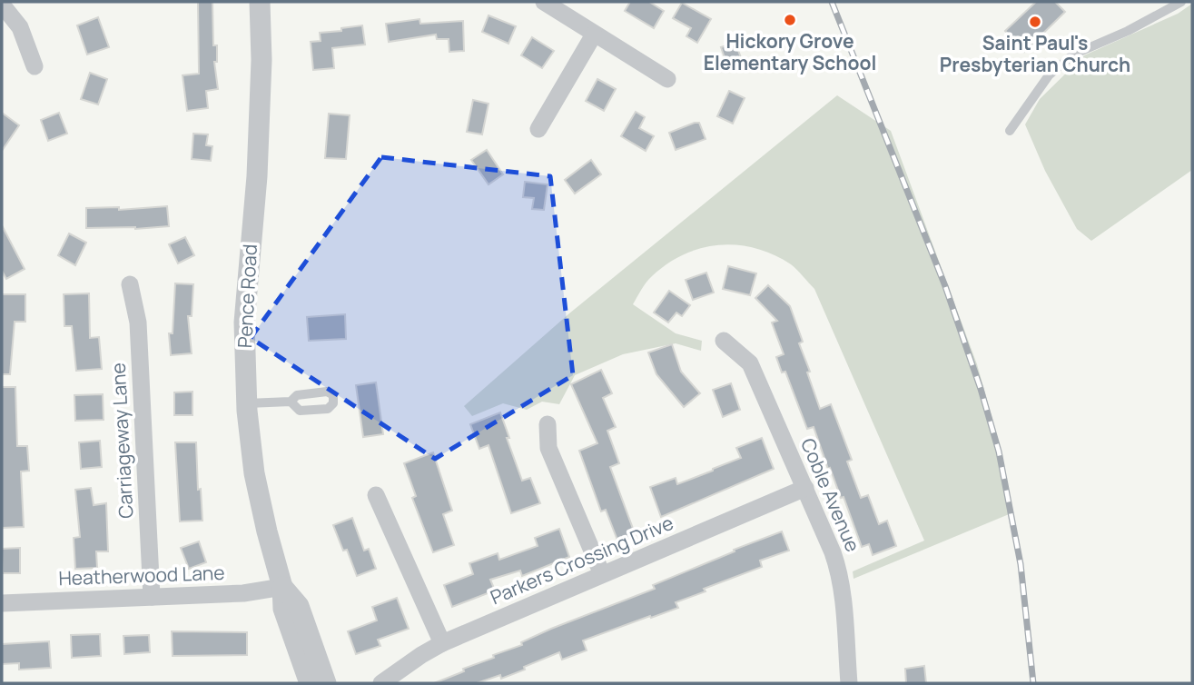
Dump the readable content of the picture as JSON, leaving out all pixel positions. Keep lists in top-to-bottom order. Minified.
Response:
{"streets":{"street":["Pence Road","Carriageway Lane","Coble Avenue","Parkers Crossing Drive","Heatherwood Lane"]},"crossings":[["Pence Road","Heatherwood Lane"],["Carriageway Lane","Heatherwood Lane"],["Coble Avenue","Parkers Crossing Drive"]],"places":["Hickory Grove Elementary School","Saint Paul's Presbyterian Church"]}
